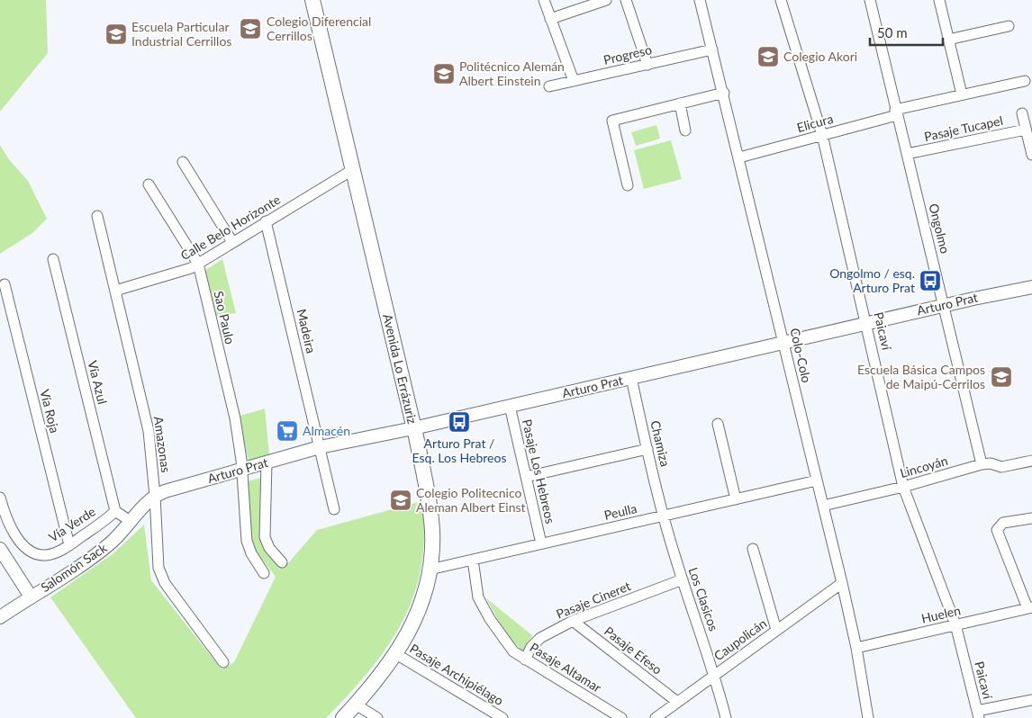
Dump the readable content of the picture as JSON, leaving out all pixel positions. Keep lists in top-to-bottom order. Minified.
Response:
{"streets":{"main road":["Avenida Lo Errázuriz"],"street":["Progreso","Elicura","Pasaje Tucapel","Calle Belo Horizonte","Ongolmo","Arturo Prat","Sao Paulo","Madeira","Paicaví","Colo-Colo","Vía Azul","Vía Roja","Chamiza","Amazonas","Lincoyán","Pasaje Los Hebreos","Peulla","Vía Verde","Salomón Sack","Los Clasicos","Pasaje Cineret","Huelen","Caupolicán","Pasaje Efeso","Pasaje Altamar","Pasaje Archipiélago"]},"crossings":[["Progreso","Colo-Colo"],["Elicura","Ongolmo"],["Elicura","Paicaví"],["Elicura","Colo-Colo"],["Pasaje Tucapel","Ongolmo"],["Calle Belo Horizonte","Sao Paulo"],["Calle Belo Horizonte","Madeira"],["Calle Belo Horizonte","Avenida Lo Errázuriz"],["Calle Belo Horizonte","Amazonas"],["Ongolmo","Arturo Prat"],["Ongolmo","Lincoyán"],["Arturo Prat","Sao Paulo"],["Arturo Prat","Madeira"],["Arturo Prat","Paicaví"],["Arturo Prat","Colo-Colo"],["Arturo Prat","Avenida Lo Errázuriz"],["Arturo Prat","Chamiza"],["Arturo Prat","Amazonas"],["Arturo Prat","Pasaje Los Hebreos"],["Arturo Prat","Salomón Sack"],["Paicaví","Lincoyán"],["Paicaví","Huelen"],["Colo-Colo","Lincoyán"],["Colo-Colo","Peulla"],["Colo-Colo","Huelen"],["Colo-Colo","Caupolicán"],["Avenida Lo Errázuriz","Peulla"],["Avenida Lo Errázuriz","Pasaje Archipiélago"],["Vía Azul","Vía Verde"],["Vía Roja","Vía Verde"],["Chamiza","Peulla"],["Chamiza","Los Clasicos"],["Amazonas","Salomón Sack"],["Pasaje Los Hebreos","Peulla"],["Peulla","Los Clasicos"],["Peulla","Pasaje Altamar"],["Vía Verde","Salomón Sack"],["Los Clasicos","Pasaje Cineret"],["Los Clasicos","Caupolicán"],["Pasaje Cineret","Pasaje Efeso"],["Pasaje Cineret","Pasaje Altamar"],["Caupolicán","Pasaje Efeso"]],"places":{"school or university":["Colegio Diferencial Cerrillos","Escuela Particular Industrial Cerrillos","Colegio Akori","Politécnico Alemán Albert Einstein","Escuela Básica Campos de Maipú-Cerrilos","Colegio Politecnico Aleman Albert Einst"],"bus stop":["Ongolmo / esq. Arturo Prat","Arturo Prat / Esq. Los Hebreos"],"supermarket":["Almacén"]},"scale_bar":"50 m"}
